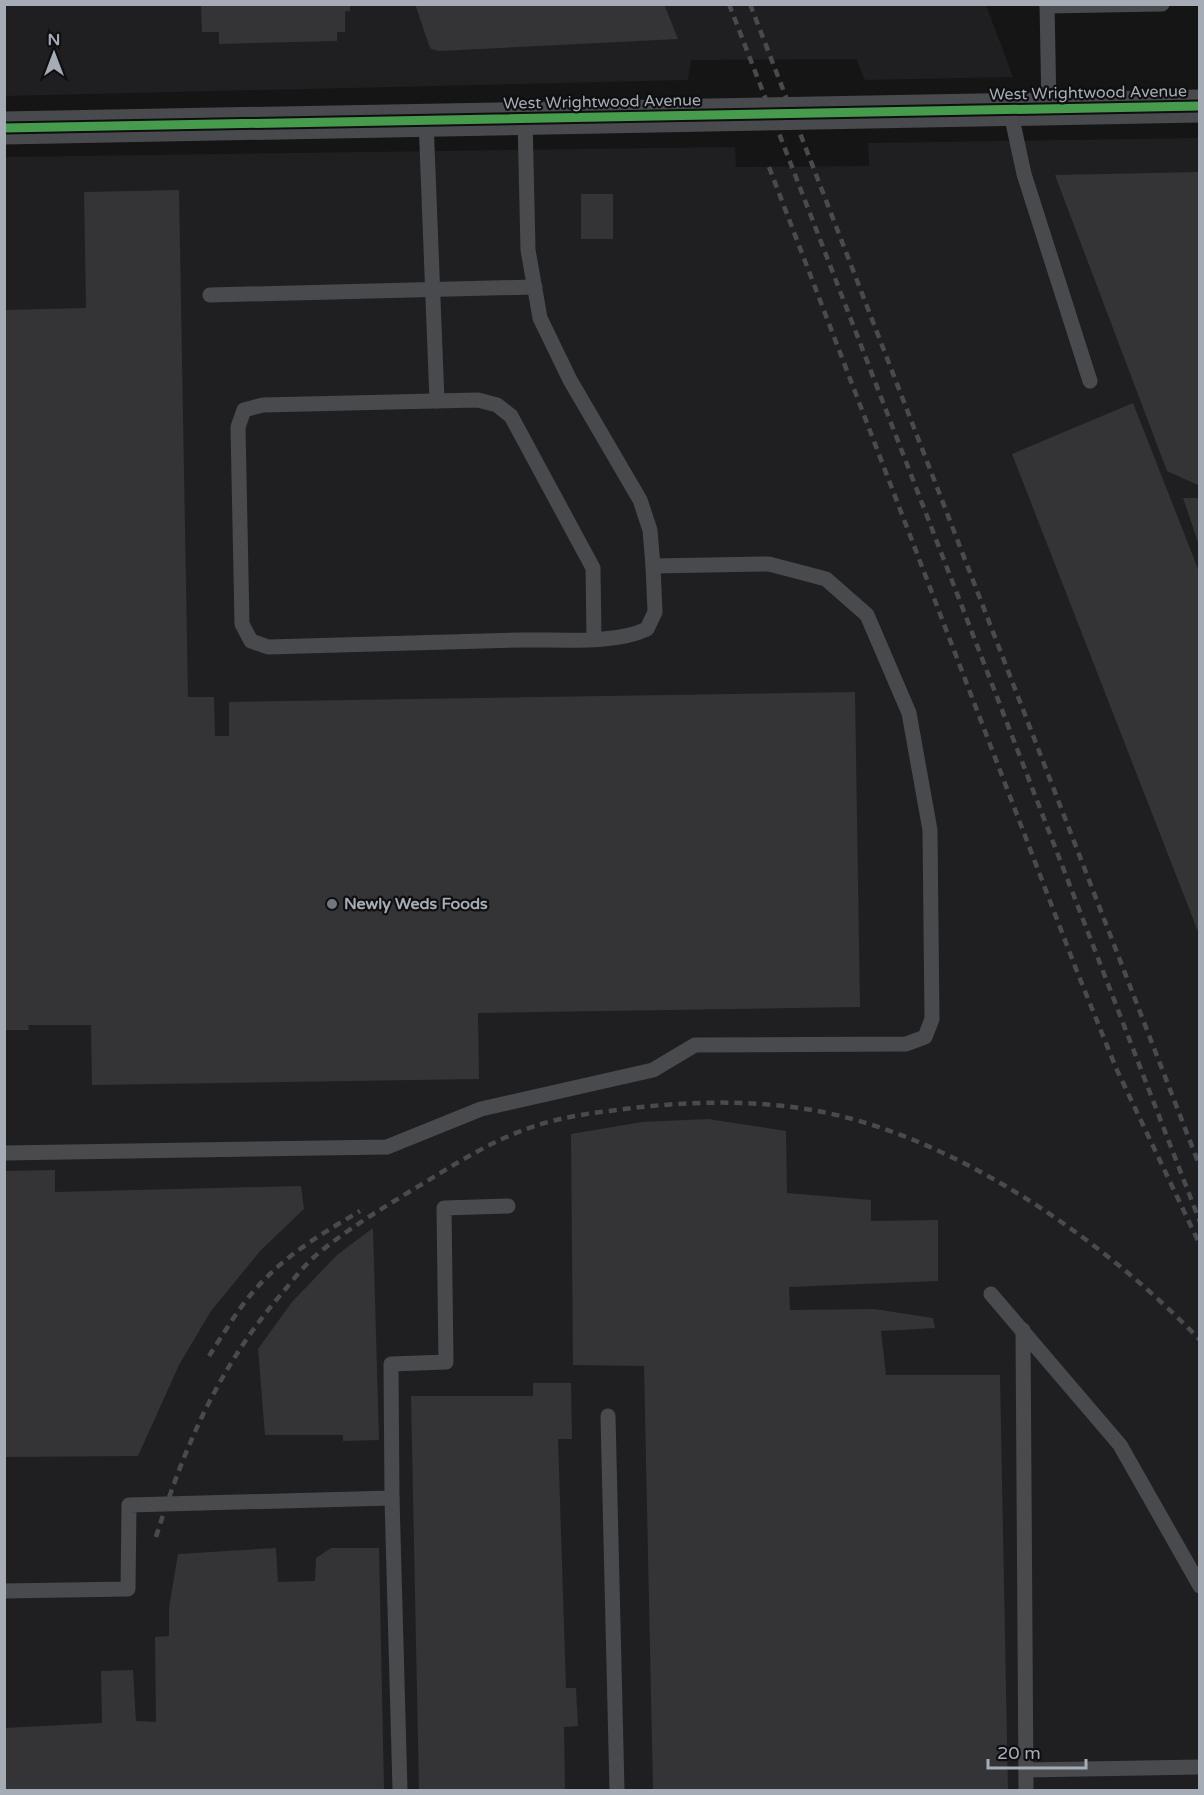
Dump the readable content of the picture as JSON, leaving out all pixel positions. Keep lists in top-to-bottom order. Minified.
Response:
{"streets":{"street":["West Wrightwood Avenue"]},"places":["Newly Weds Foods"],"scale_bar":"20 m","north":"top"}
